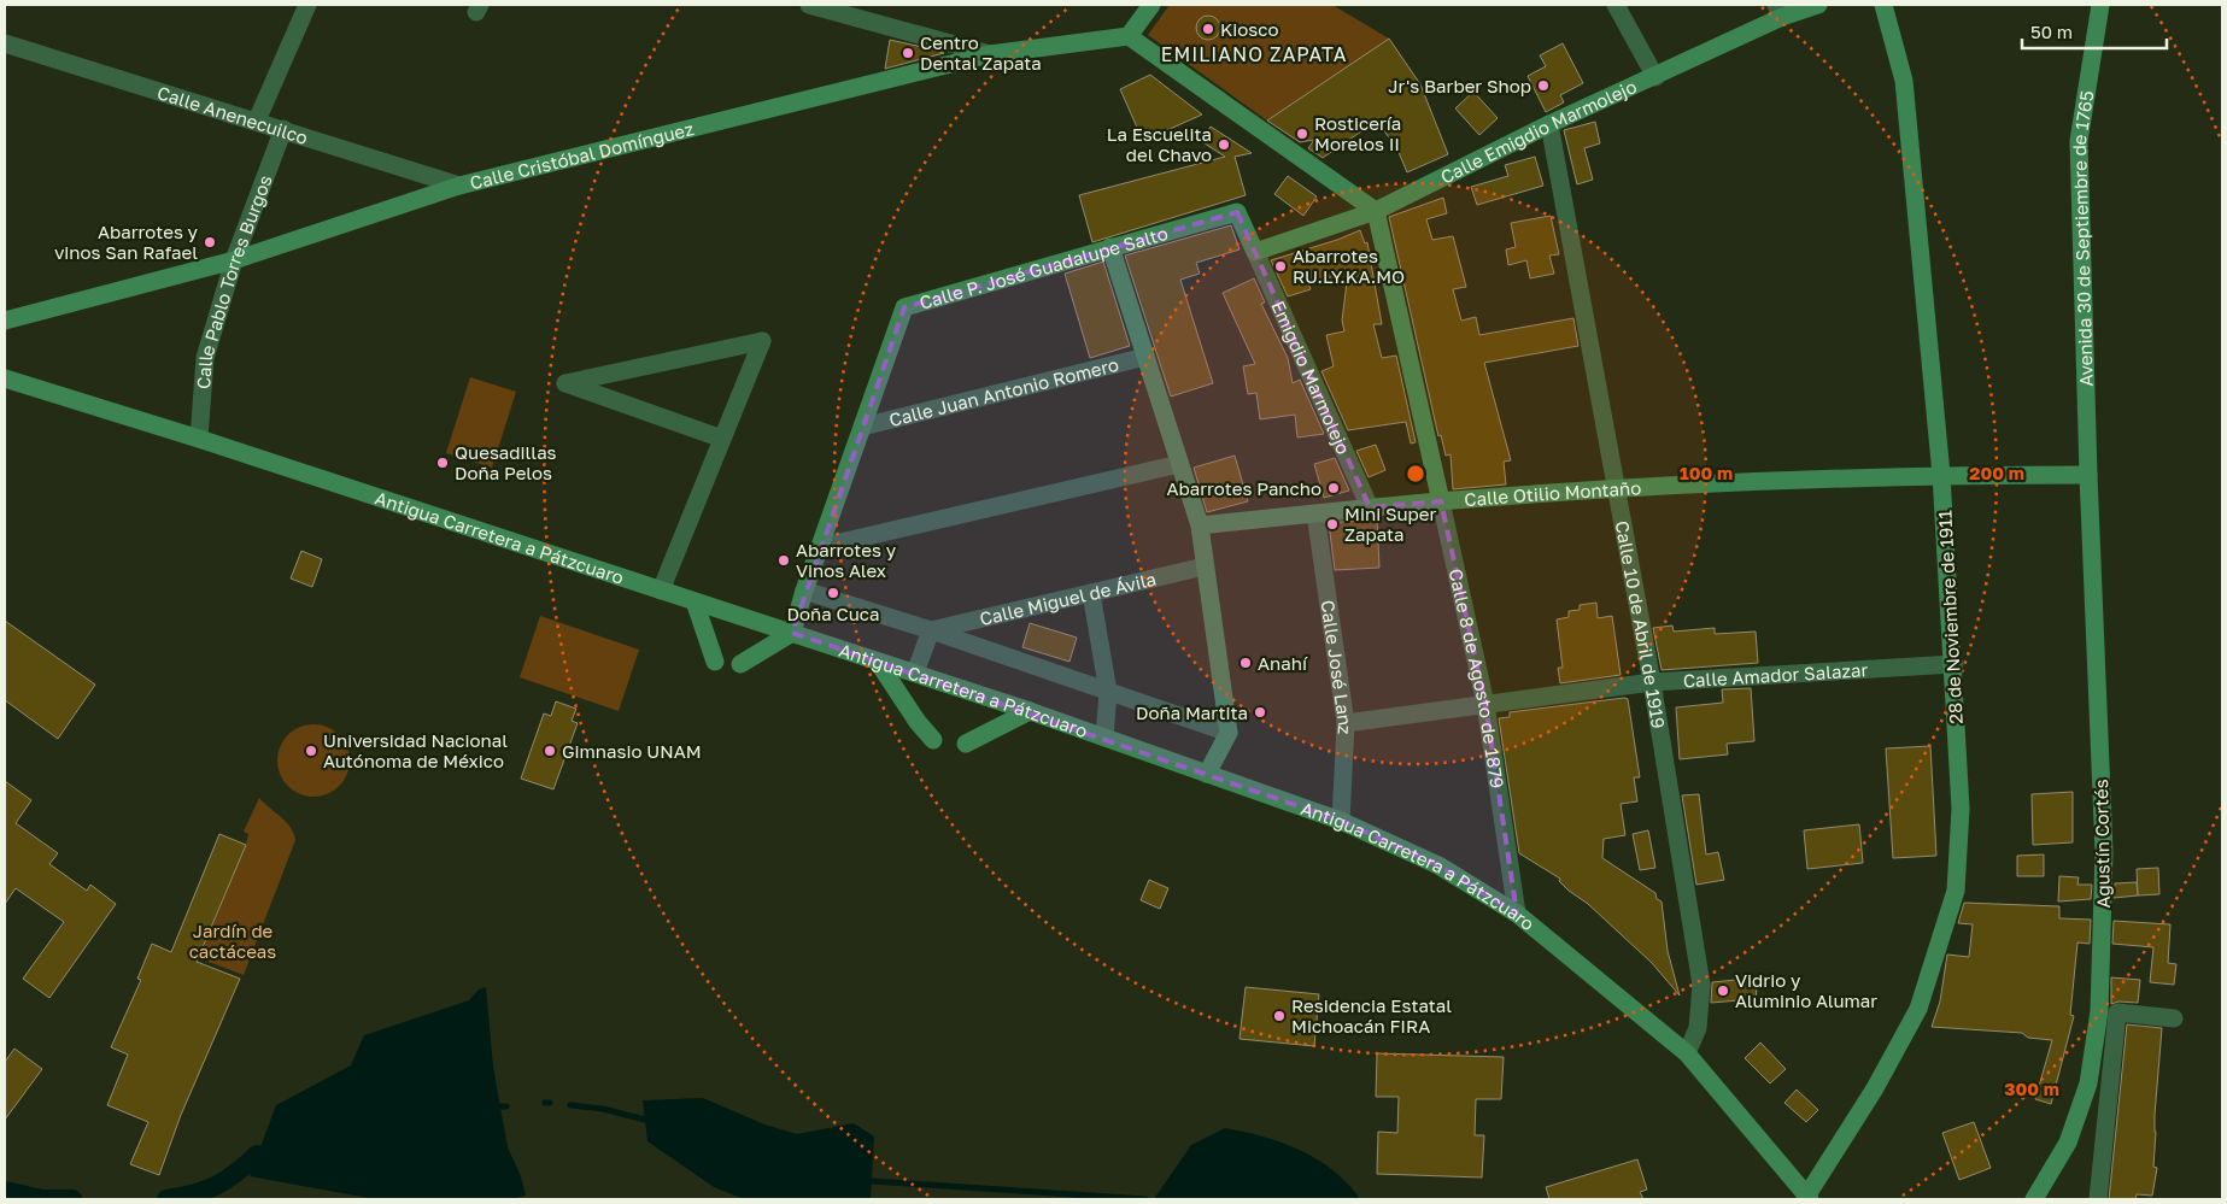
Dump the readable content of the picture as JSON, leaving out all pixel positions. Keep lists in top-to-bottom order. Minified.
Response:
{"streets":{"street":["Calle Anenecuilco","Calle Emigdio Marmolejo","Calle Cristóbal Domínguez","Avenida 30 de Septiembre de 1765","Calle P. José Guadalupe Salto","Calle Pablo Torres Burgos","Emigdio Marmolejo","Calle Juan Antonio Romero","Calle Otilio Montaño","Antigua Carretera a Pátzcuaro","Calle Miguel de Ávila","28 de Noviembre de 1911","Calle 10 de Abril de 1919","Calle José Lanz","Calle Amador Salazar","Calle 8 de Agosto de 1879","Agustín Cortés"]},"crossings":[["Calle Anenecuilco","Calle Cristóbal Domínguez"],["Calle Anenecuilco","Calle Pablo Torres Burgos"],["Calle Emigdio Marmolejo","Emigdio Marmolejo"],["Calle Emigdio Marmolejo","Calle 10 de Abril de 1919"],["Calle Emigdio Marmolejo","Calle 8 de Agosto de 1879"],["Calle Cristóbal Domínguez","Calle Pablo Torres Burgos"],["Avenida 30 de Septiembre de 1765","Calle Otilio Montaño"],["Avenida 30 de Septiembre de 1765","Agustín Cortés"],["Calle P. José Guadalupe Salto","Emigdio Marmolejo"],["Calle P. José Guadalupe Salto","Calle Juan Antonio Romero"],["Calle P. José Guadalupe Salto","Antigua Carretera a Pátzcuaro"],["Calle Pablo Torres Burgos","Antigua Carretera a Pátzcuaro"],["Emigdio Marmolejo","Calle Otilio Montaño"],["Calle Otilio Montaño","28 de Noviembre de 1911"],["Calle Otilio Montaño","Calle 10 de Abril de 1919"],["Calle Otilio Montaño","Calle José Lanz"],["Calle Otilio Montaño","Calle 8 de Agosto de 1879"],["Calle Otilio Montaño","Agustín Cortés"],["Antigua Carretera a Pátzcuaro","28 de Noviembre de 1911"],["Antigua Carretera a Pátzcuaro","Calle 10 de Abril de 1919"],["Antigua Carretera a Pátzcuaro","Calle José Lanz"],["Antigua Carretera a Pátzcuaro","Calle 8 de Agosto de 1879"],["28 de Noviembre de 1911","Calle Amador Salazar"],["Calle 10 de Abril de 1919","Calle Amador Salazar"],["Calle José Lanz","Calle Amador Salazar"],["Calle Amador Salazar","Calle 8 de Agosto de 1879"]],"districts":["EMILIANO ZAPATA"],"parks":["Jardín de cactáceas"],"places":["Kiosco","Centro Dental Zapata","Jr's Barber Shop","Rosticería Morelos II","La Escuelita del Chavo","Abarrotes y vinos San Rafael","Abarrotes RU.LY.KA.MO","Quesadillas Doña Pelos","Abarrotes Pancho","Mini Super Zapata","Abarrotes y Vinos Alex","Doña Cuca","Anahí","Doña Martita","Universidad Nacional Autónoma de México","Gimnasio UNAM","Vidrio y Aluminio Alumar","Residencia Estatal Michoacán FIRA"],"scale_bar":"50 m","rings":["100 m","200 m","300 m"]}
